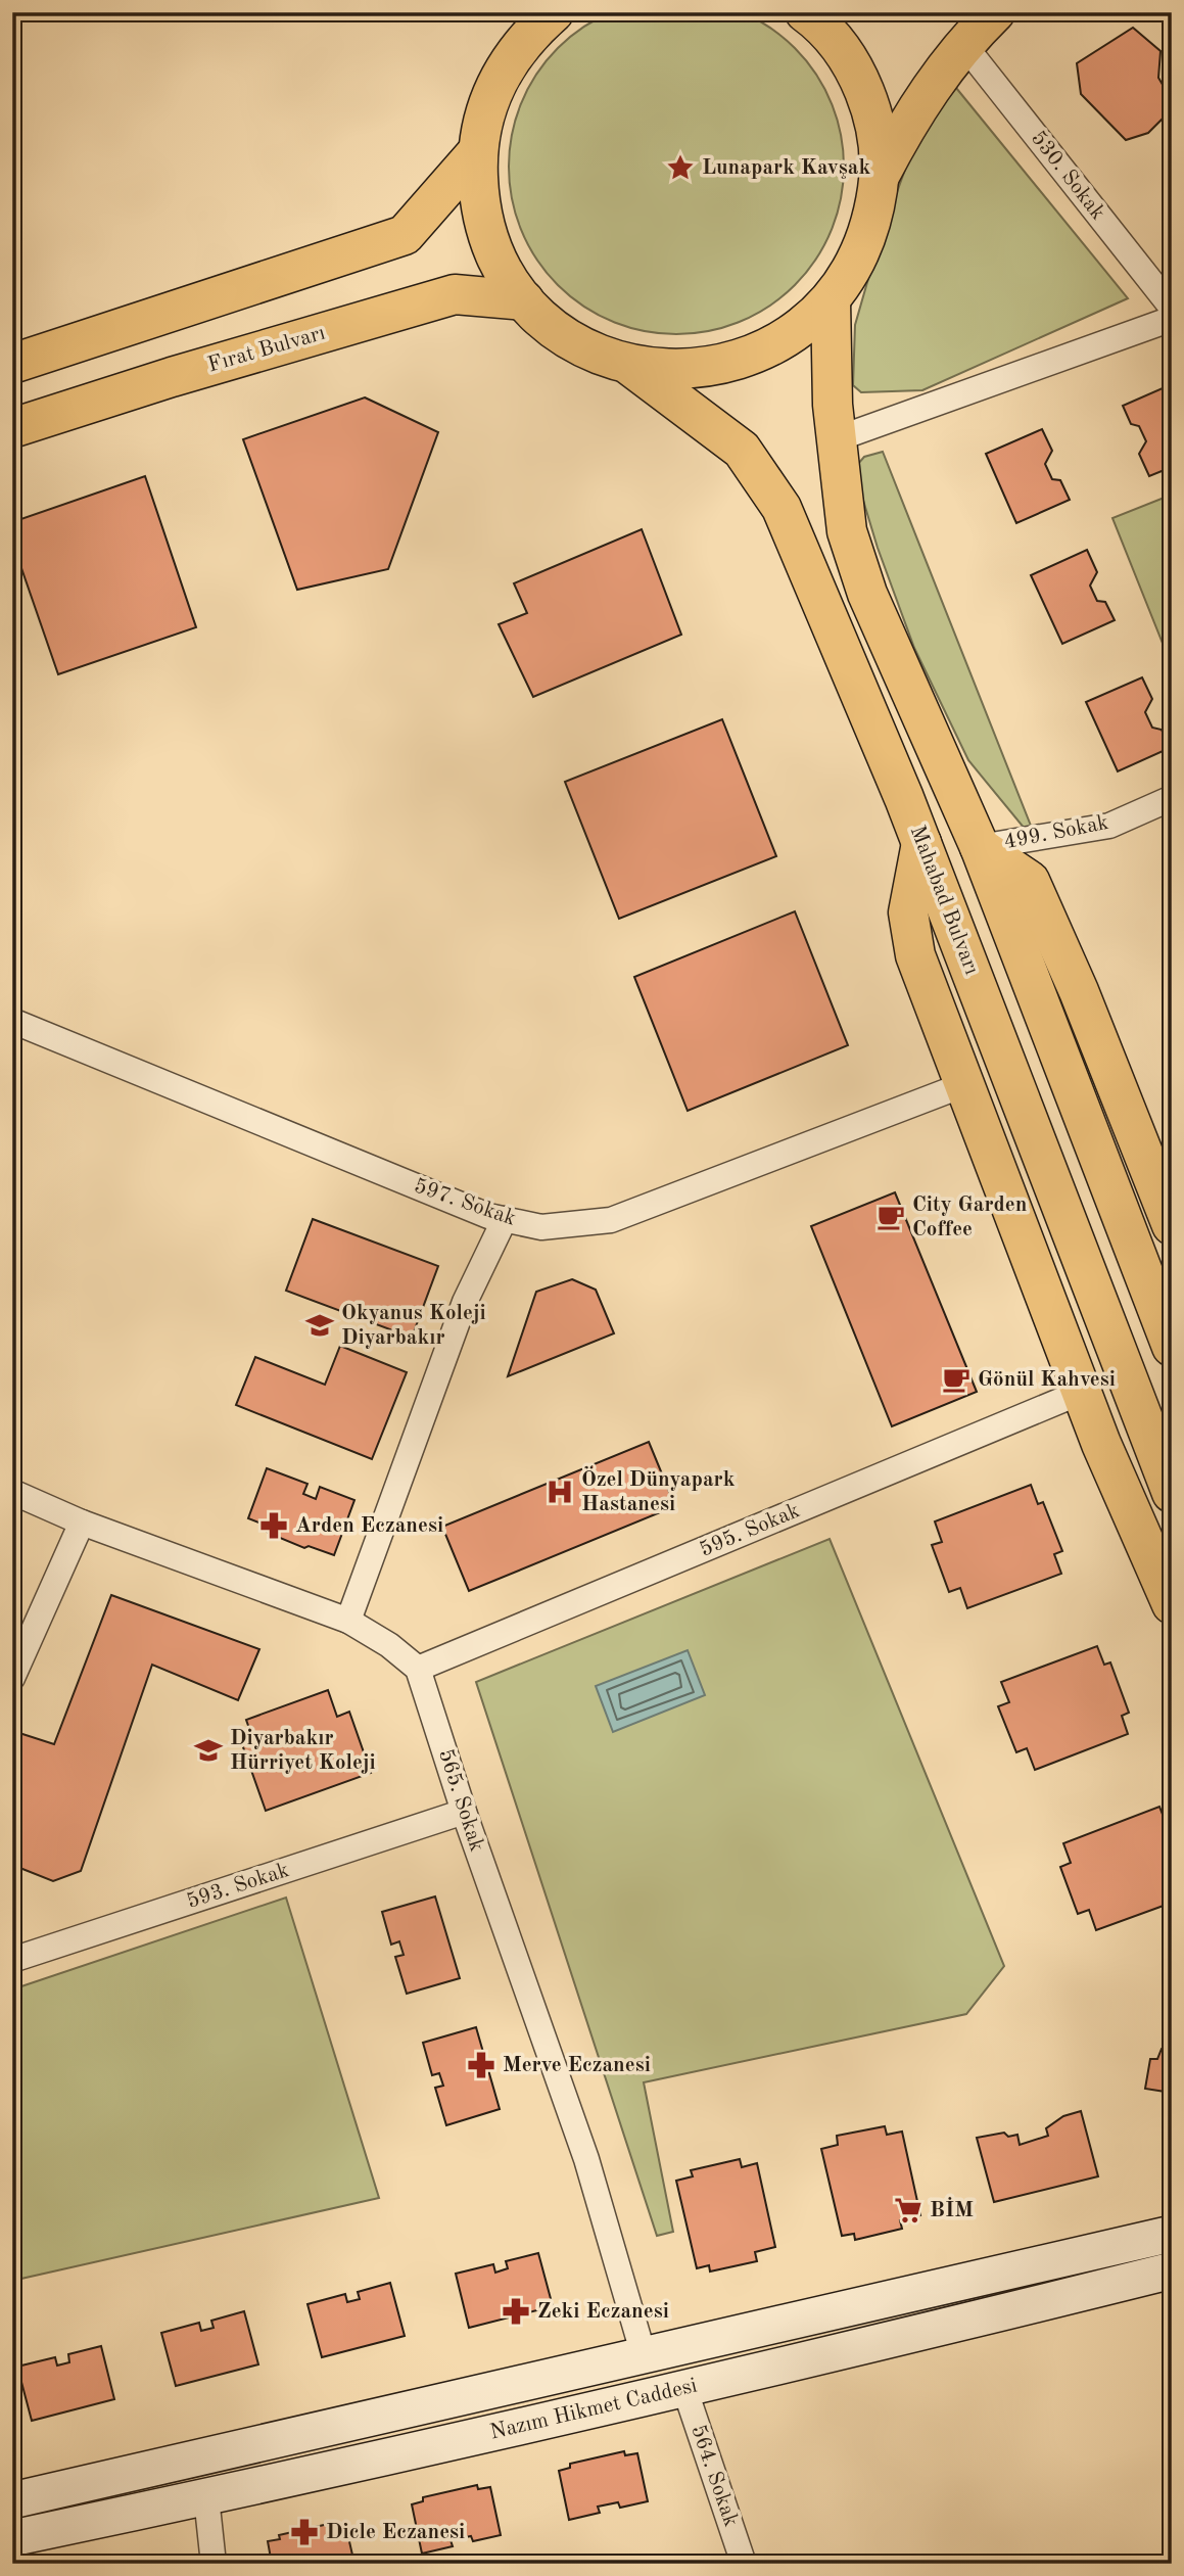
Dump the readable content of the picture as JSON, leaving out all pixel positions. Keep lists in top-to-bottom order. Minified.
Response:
{"streets":{"main road":["Fırat Bulvarı","Mahabad Bulvarı","Nazım Hikmet Caddesi"],"street":["530. Sokak","499. Sokak","597. Sokak","595. Sokak","565. Sokak","593. Sokak","564. Sokak"]},"crossings":[["595. Sokak","565. Sokak"],["565. Sokak","593. Sokak"],["565. Sokak","Nazım Hikmet Caddesi"],["Nazım Hikmet Caddesi","564. Sokak"]],"places":{"place":["Lunapark Kavşak"],"cafe":["City Garden Coffee","Gönül Kahvesi"],"school or university":["Okyanus Koleji Diyarbakır","Diyarbakır Hürriyet Koleji"],"hospital":["Özel Dünyapark Hastanesi"],"pharmacy":["Arden Eczanesi","Merve Eczanesi","Zeki Eczanesi","Dicle Eczanesi"],"supermarket":["BİM"]}}
